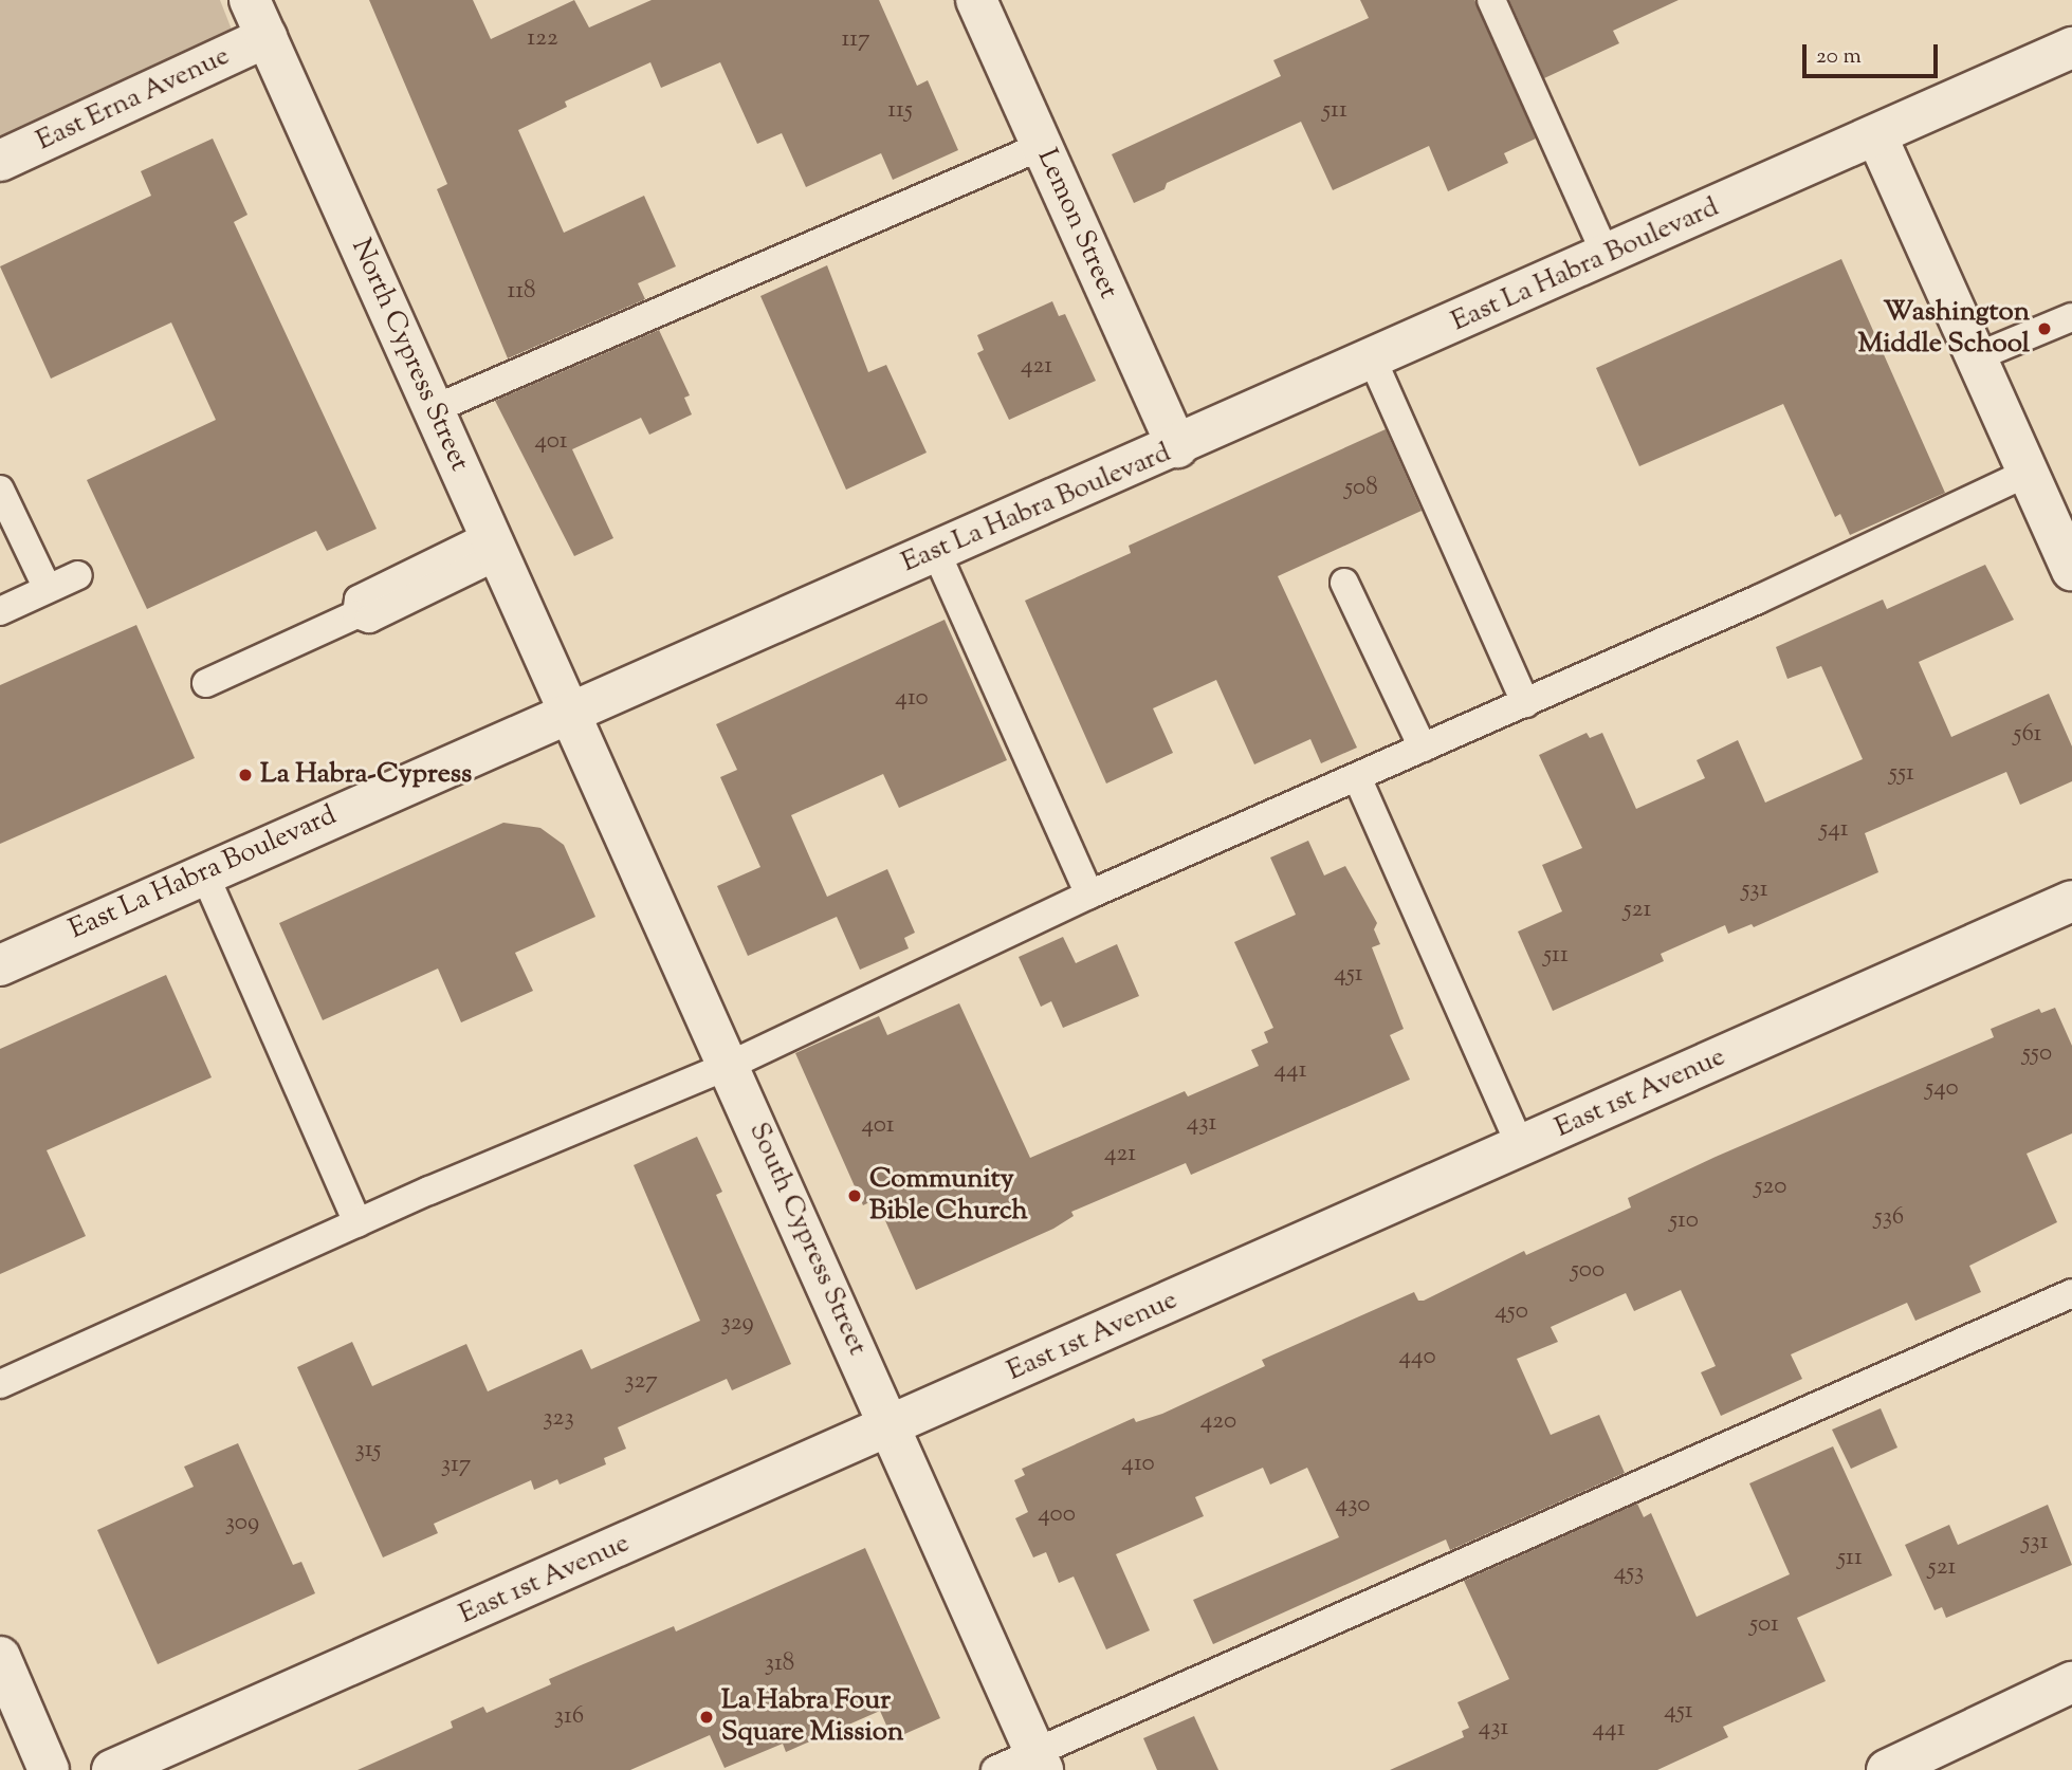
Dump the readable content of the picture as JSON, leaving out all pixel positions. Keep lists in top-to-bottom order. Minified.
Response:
{"streets":{"street":["East Erna Avenue","Lemon Street","East La Habra Boulevard","North Cypress Street","East 1st Avenue","South Cypress Street"]},"crossings":[["East Erna Avenue","North Cypress Street"],["Lemon Street","East La Habra Boulevard"],["East La Habra Boulevard","North Cypress Street"],["East La Habra Boulevard","South Cypress Street"],["North Cypress Street","South Cypress Street"],["East 1st Avenue","South Cypress Street"]],"places":["Washington Middle School","La Habra-Cypress","Community Bible Church","La Habra Four Square Mission"],"house_numbers":["122","117","115","511","118","421","401","508","410","561","551","541","531","521","511","451","550","441","540","431","401","421","520","536","510","500","450","329","440","327","323","420","315","410","317","430","400","309","531","511","521","453","501","318","451","316","431","441"],"scale_bar":"20 m"}
